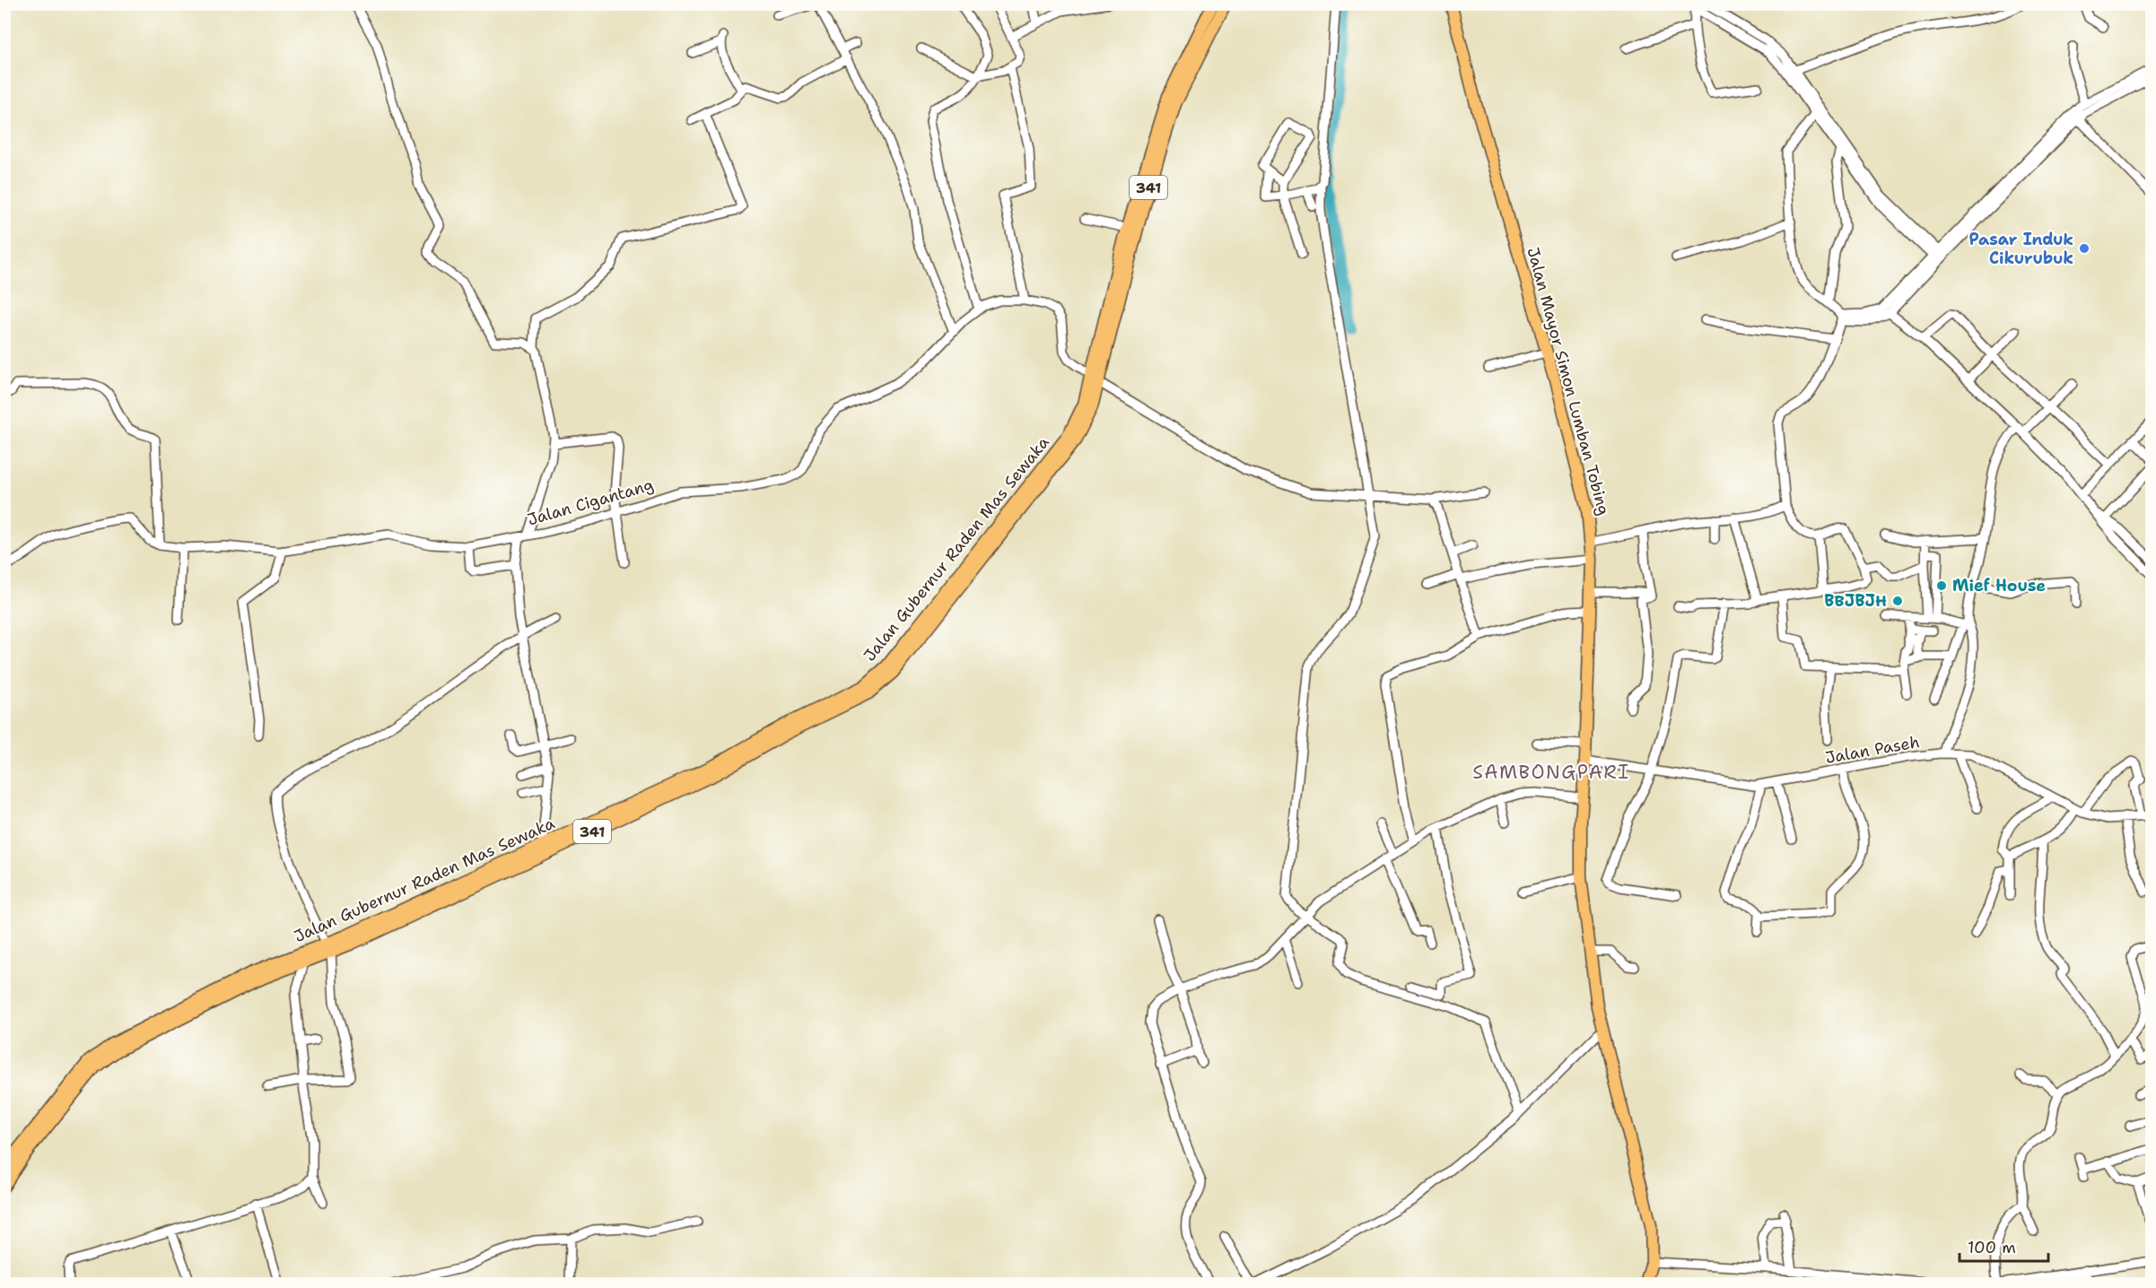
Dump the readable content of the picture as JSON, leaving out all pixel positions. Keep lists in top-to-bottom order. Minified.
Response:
{"streets":{"main road":["341","Jalan Mayor Simon Lumban Tobing","Jalan Gubernur Raden Mas Sewaka"],"street":["Jalan Cigantang","Jalan Paseh"]},"crossings":[["341","Jalan Cigantang"],["341","Jalan Gubernur Raden Mas Sewaka"],["Jalan Mayor Simon Lumban Tobing","Jalan Paseh"],["Jalan Cigantang","Jalan Gubernur Raden Mas Sewaka"]],"districts":["SAMBONGPARI"],"places":["Pasar Induk Cikurubuk","Mief House","BBJBJH"],"scale_bar":"100 m"}
